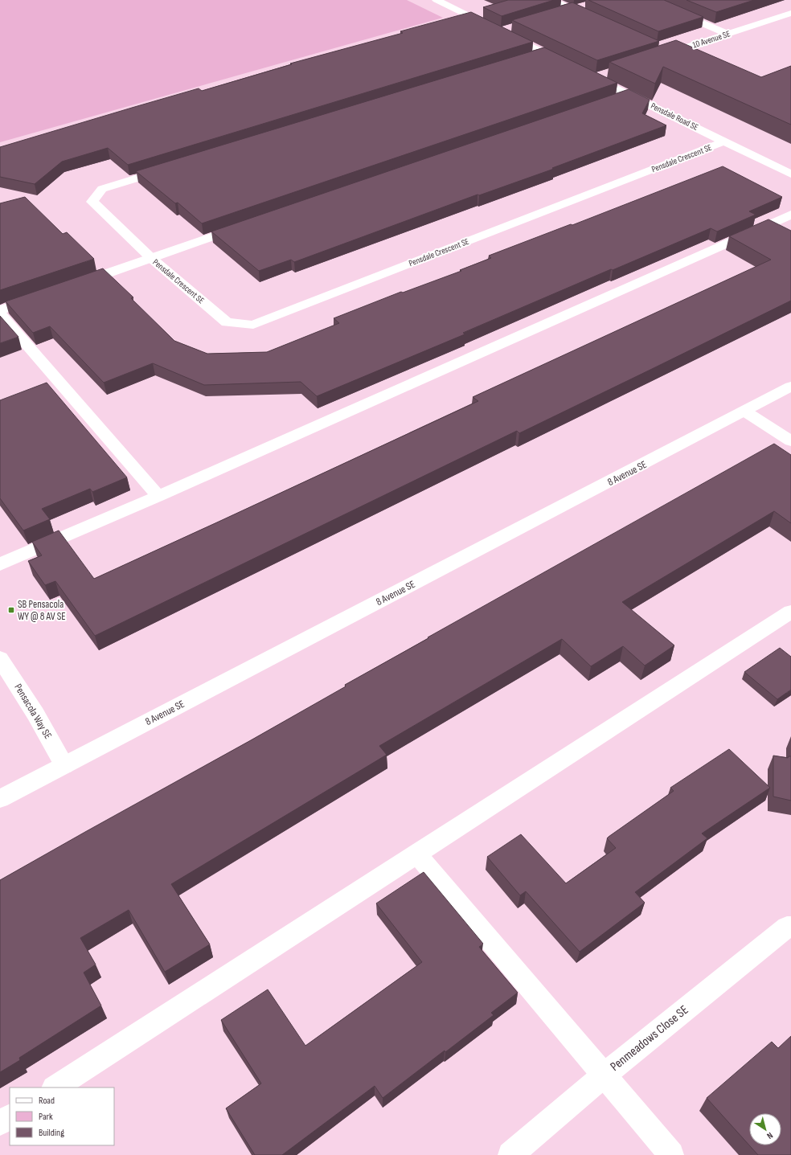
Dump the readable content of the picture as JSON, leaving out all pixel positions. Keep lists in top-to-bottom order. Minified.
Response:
{"streets":{"street":["10 Avenue SE","Pensdale Road SE","Pensdale Crescent SE","8 Avenue SE","Pensacola Way SE","Penmeadows Close SE"]},"crossings":[["Pensdale Road SE","Pensdale Crescent SE"],["8 Avenue SE","Pensacola Way SE"]],"places":{"transit":["SB Pensacola WY @ 8 AV SE"]},"legend":["Road","Park","Building"],"north":"bottom right"}
